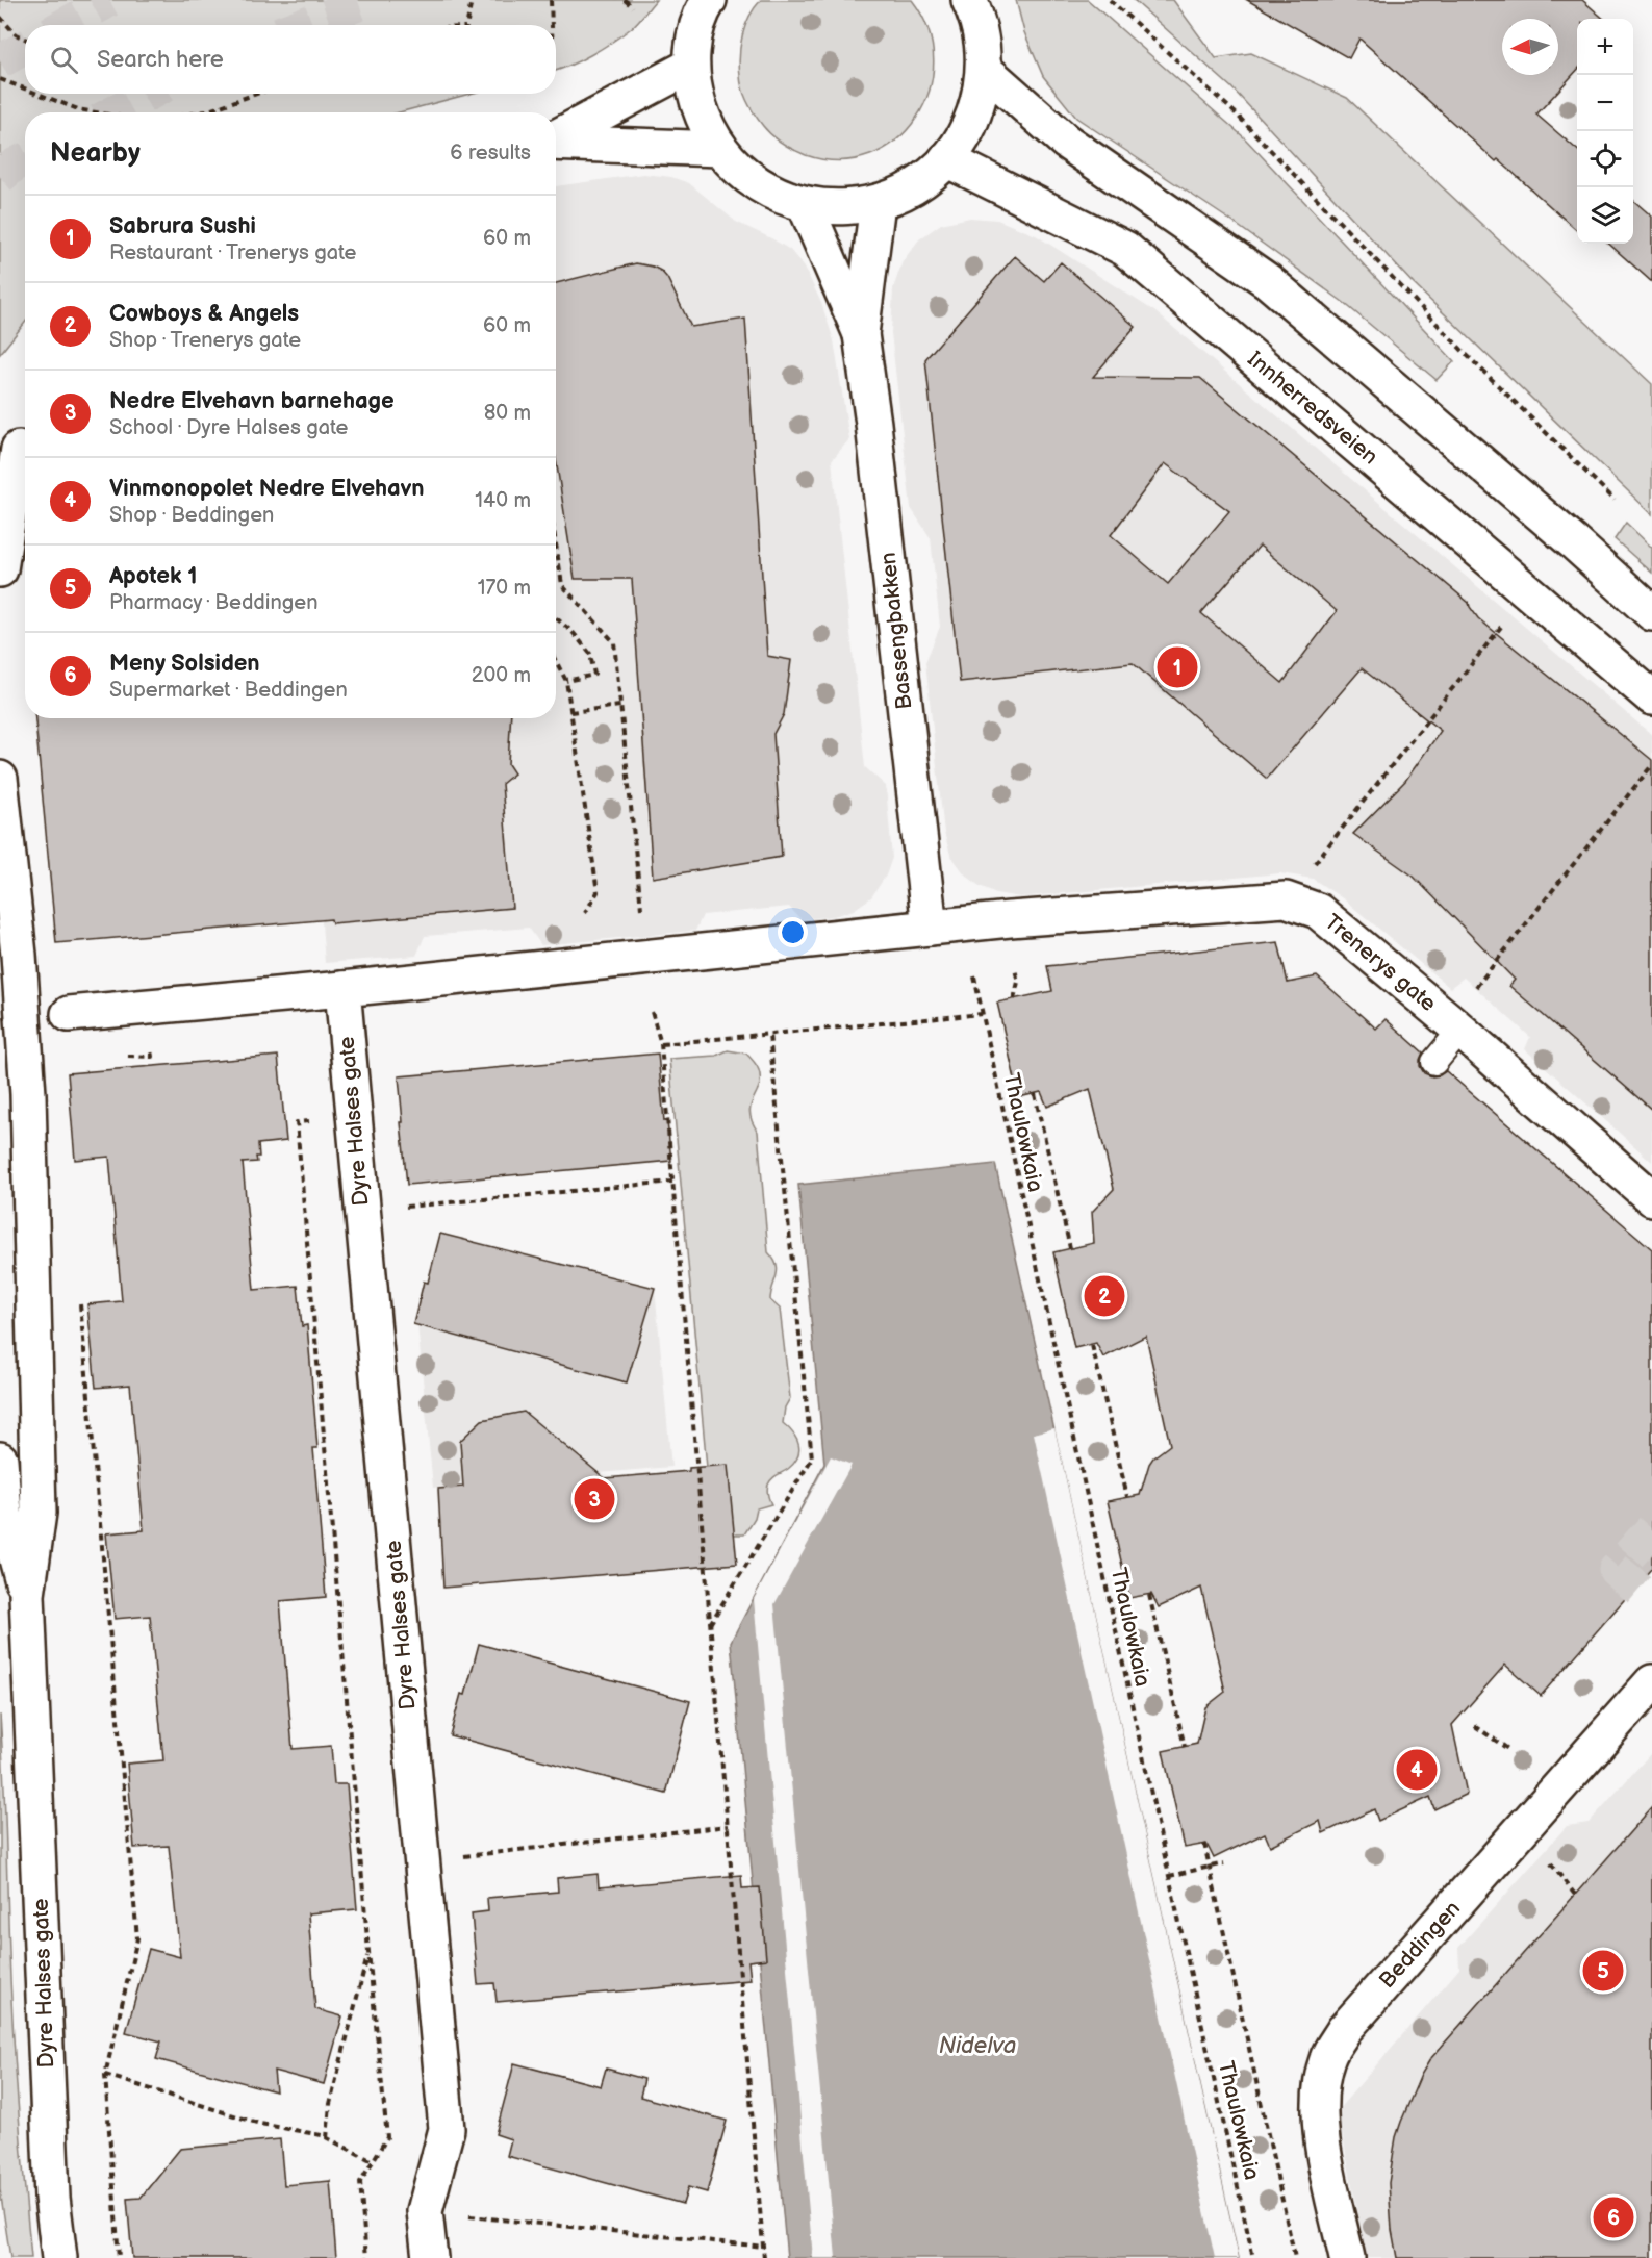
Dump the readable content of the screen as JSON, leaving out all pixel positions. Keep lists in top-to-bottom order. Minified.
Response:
{"streets":{"street":["Innherredsveien","Bassengbakken","Trenerys gate","Dyre Halses gate","Beddingen"],"path":["Thaulowkaia"]},"crossings":[["Bassengbakken","Trenerys gate"]],"water":["Nidelva"],"north":"left","page":{"map_buttons":["+","−"],"search":"Search here","heading":["Nearby","6 results"],"list":[{"mark":"1","name":"Sabrura Sushi","note":"Restaurant · Trenerys gate","value":"60 m"},{"mark":"2","name":"Cowboys & Angels","note":"Shop · Trenerys gate","value":"60 m"},{"mark":"3","name":"Nedre Elvehavn barnehage","note":"School · Dyre Halses gate","value":"80 m"},{"mark":"4","name":"Vinmonopolet Nedre Elvehavn","note":"Shop · Beddingen","value":"140 m"},{"mark":"5","name":"Apotek 1","note":"Pharmacy · Beddingen","value":"170 m"},{"mark":"6","name":"Meny Solsiden","note":"Supermarket · Beddingen","value":"200 m"}],"pins":["1","2","3","4","5","6"]}}
